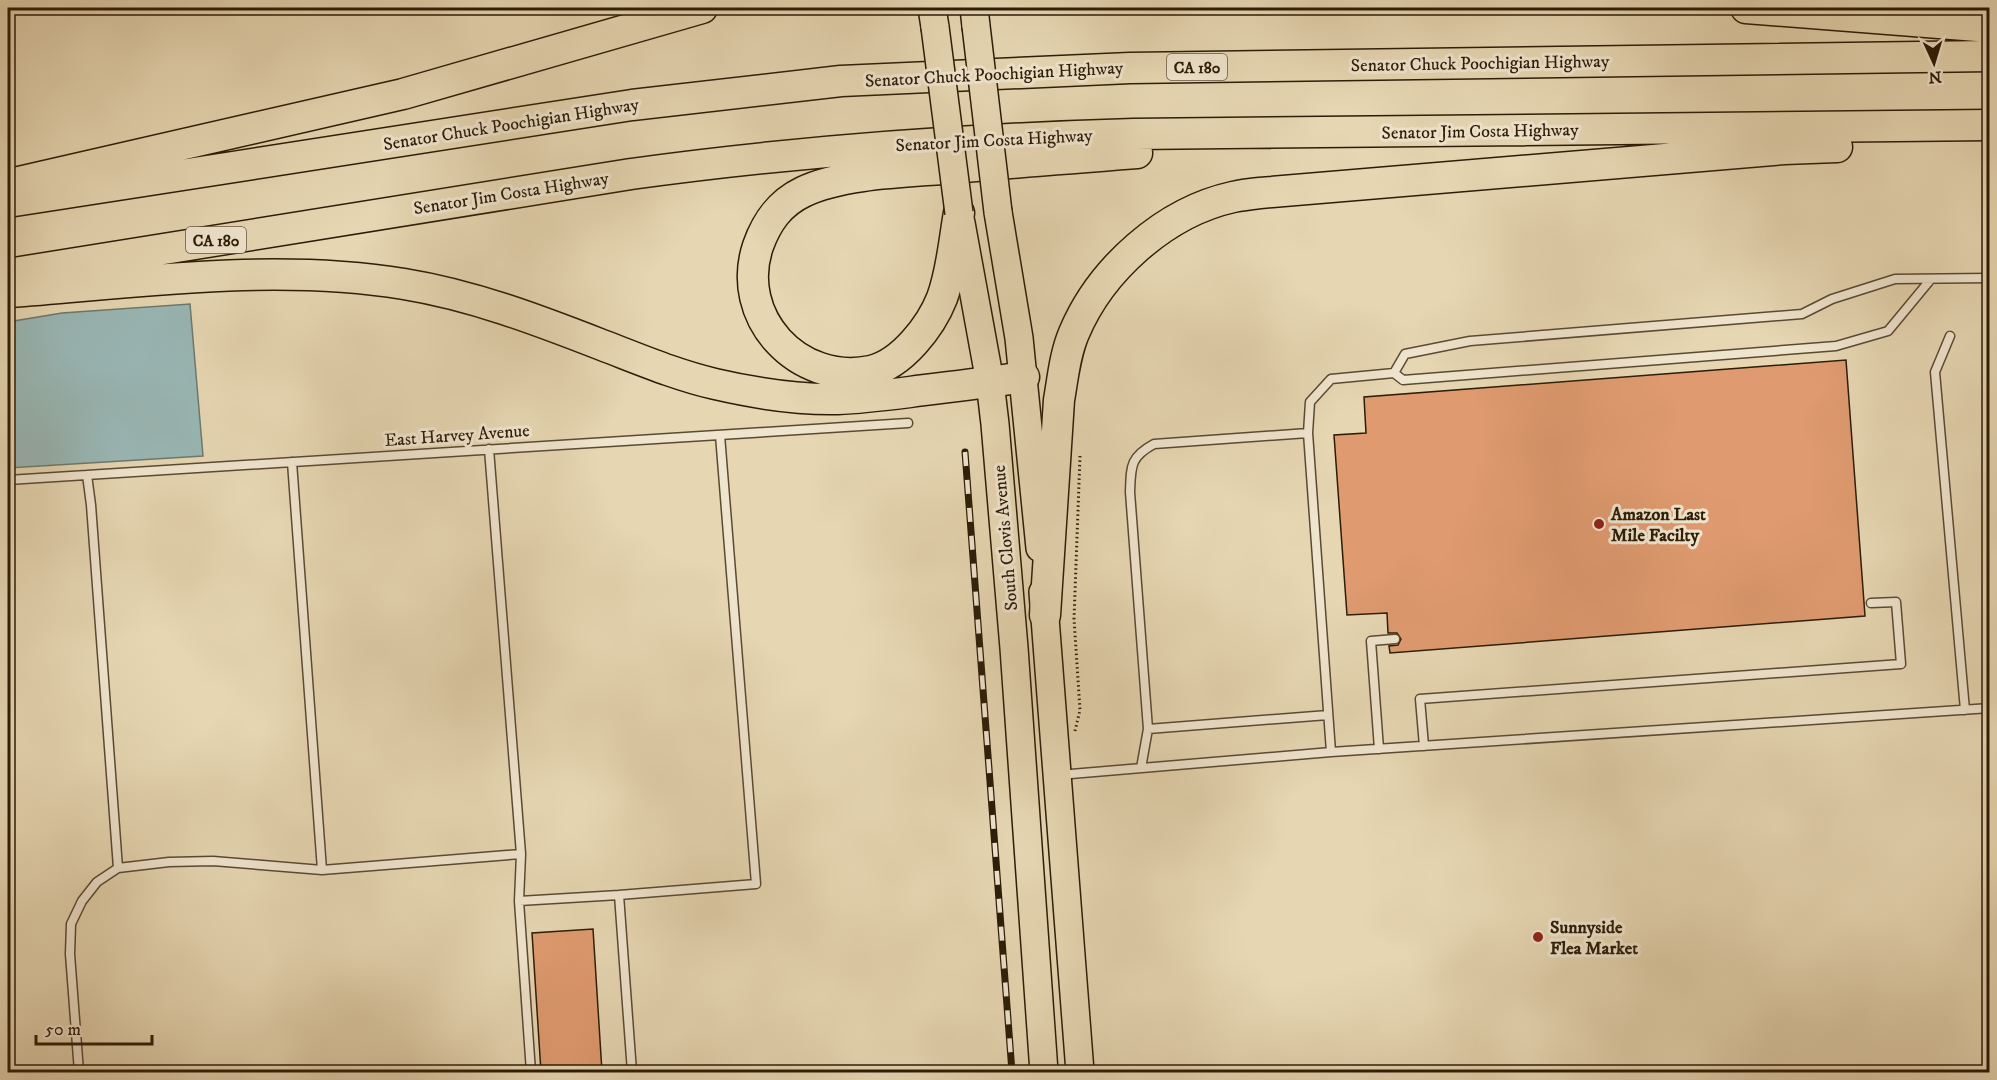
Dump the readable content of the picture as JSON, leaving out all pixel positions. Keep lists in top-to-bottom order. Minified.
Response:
{"streets":{"highway":["Senator Chuck Poochigian Highway","CA 180","Senator Jim Costa Highway"],"main road":["South Clovis Avenue"],"lane":["East Harvey Avenue"]},"places":["Amazon Last Mile Facilty","Sunnyside Flea Market"],"scale_bar":"50 m","north":"bottom"}
